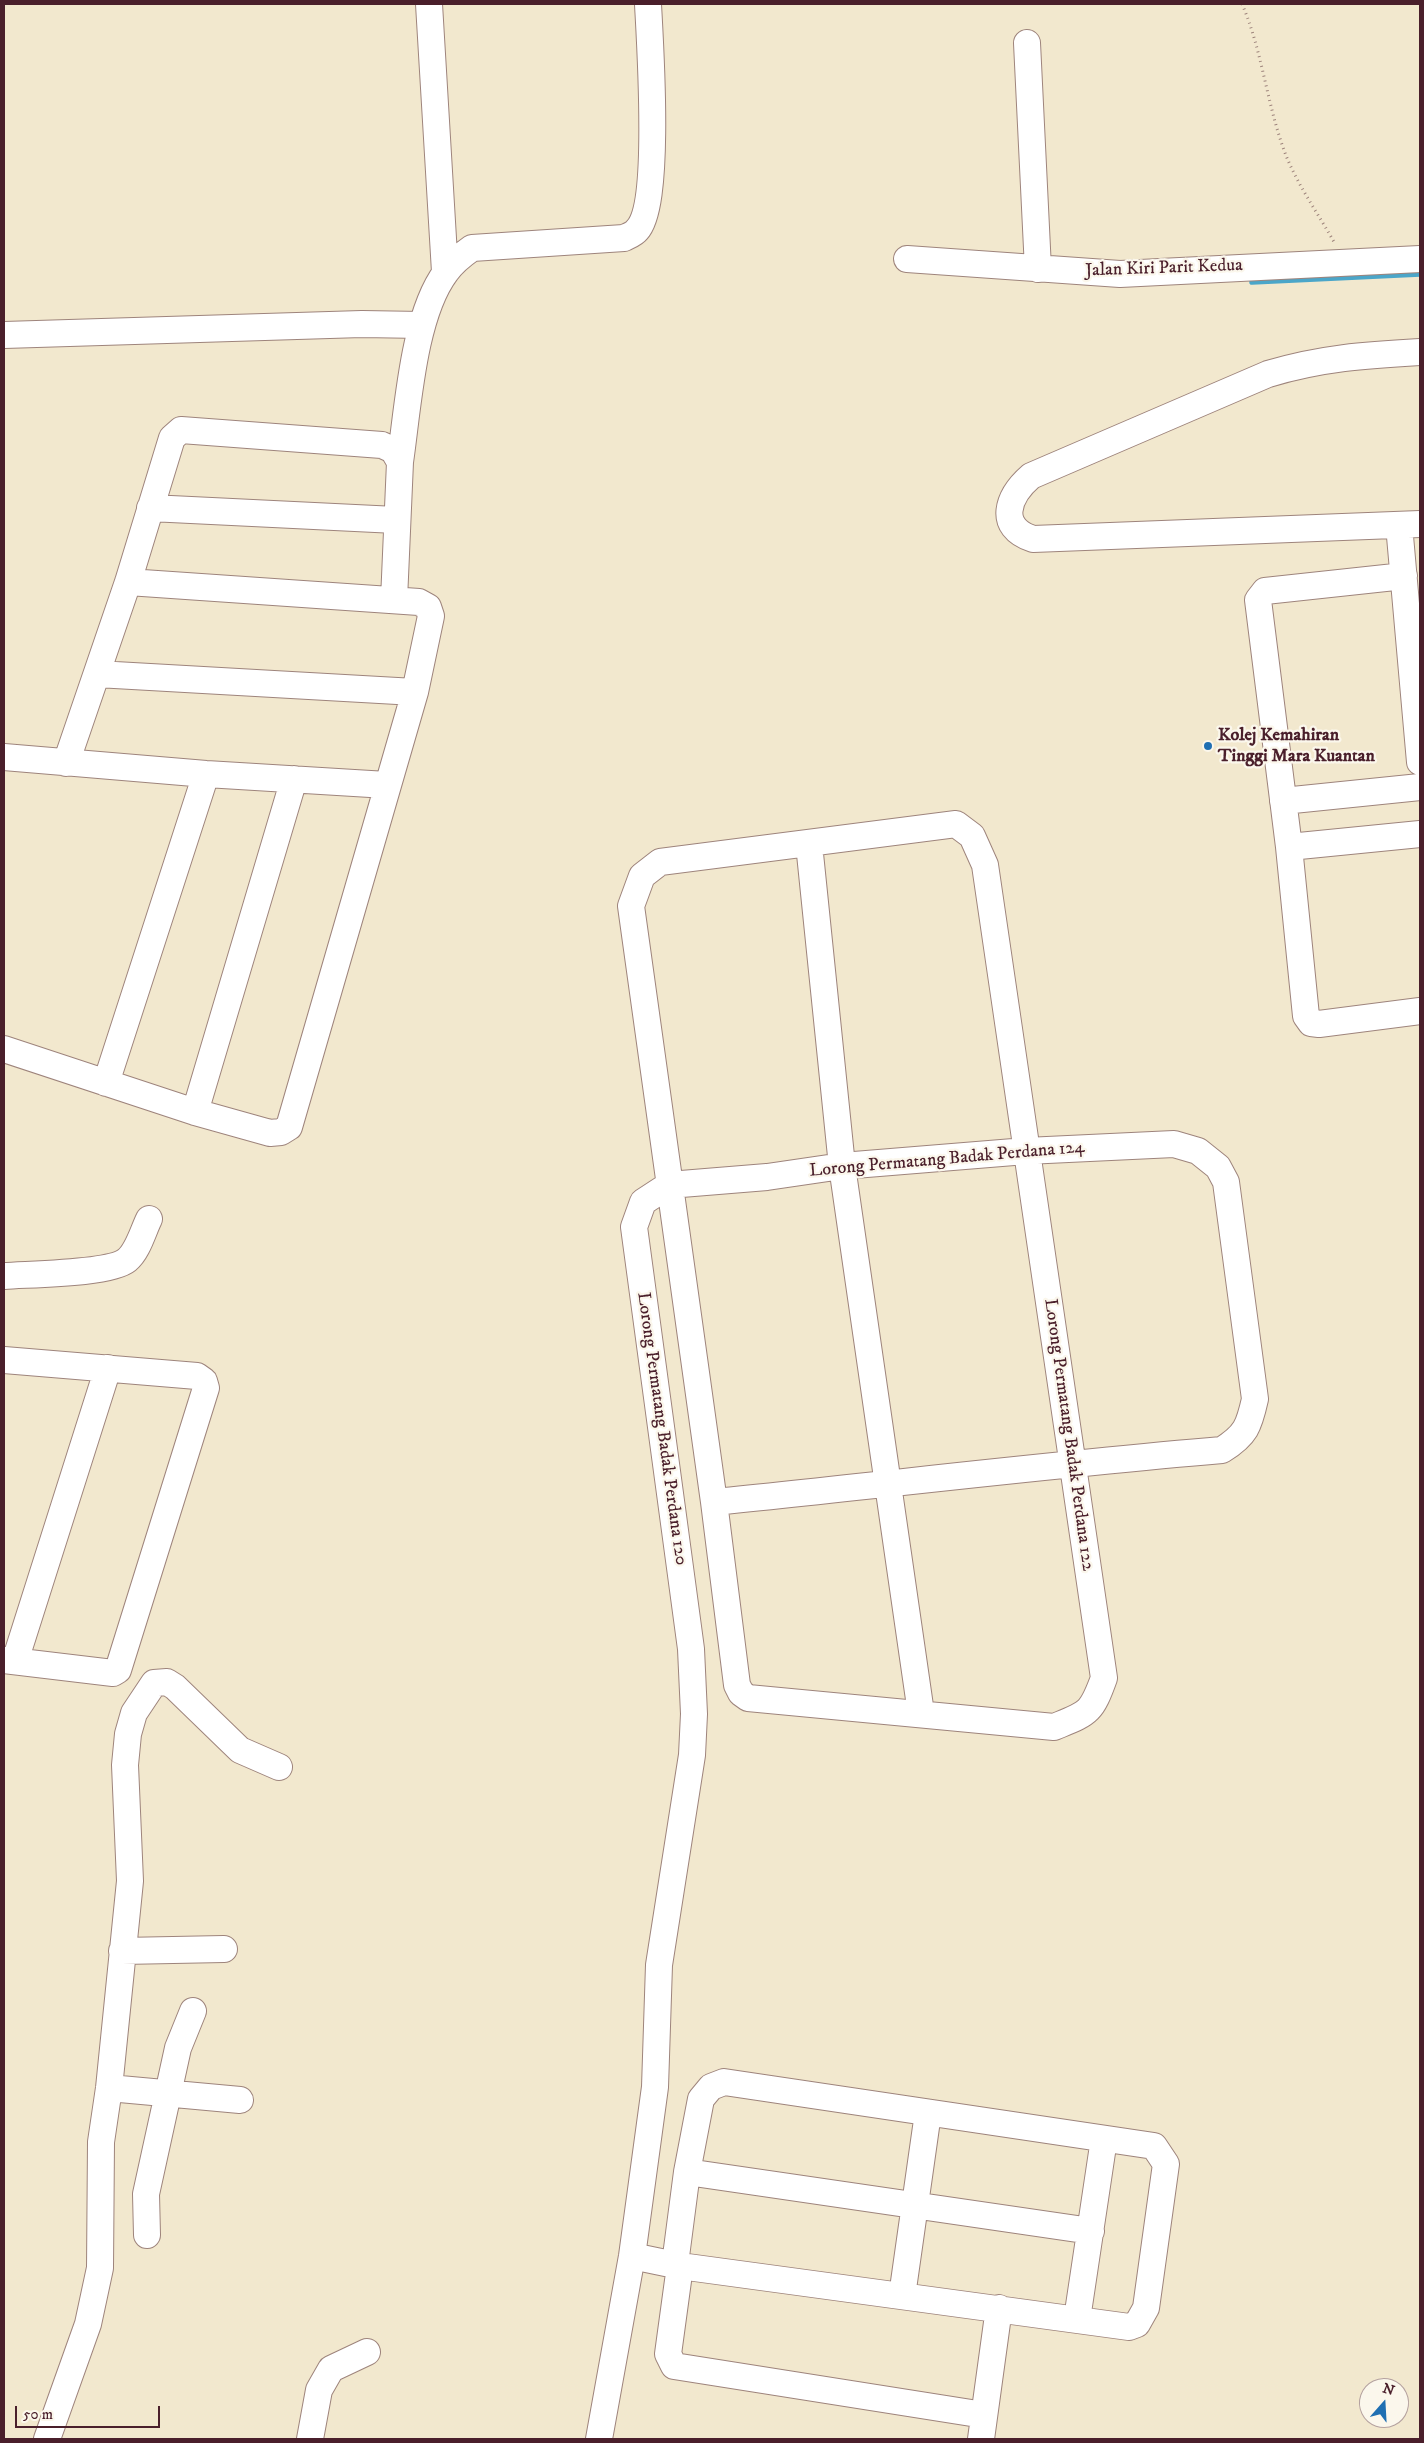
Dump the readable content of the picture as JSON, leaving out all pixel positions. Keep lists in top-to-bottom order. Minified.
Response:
{"streets":{"street":["Jalan Kiri Parit Kedua","Lorong Permatang Badak Perdana 124","Lorong Permatang Badak Perdana 120","Lorong Permatang Badak Perdana 122"]},"crossings":[["Lorong Permatang Badak Perdana 124","Lorong Permatang Badak Perdana 120"],["Lorong Permatang Badak Perdana 124","Lorong Permatang Badak Perdana 122"],["Lorong Permatang Badak Perdana 120","Lorong Permatang Badak Perdana 122"]],"places":["Kolej Kemahiran Tinggi Mara Kuantan"],"scale_bar":"50 m","north":"top"}
